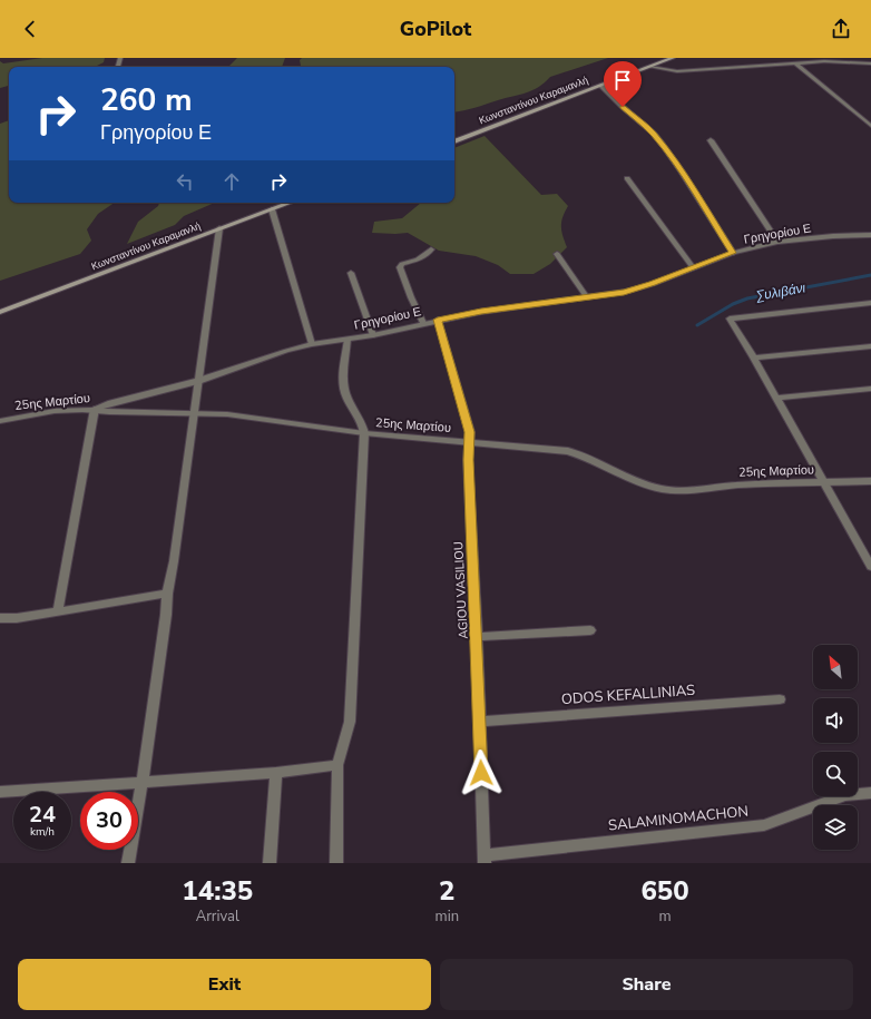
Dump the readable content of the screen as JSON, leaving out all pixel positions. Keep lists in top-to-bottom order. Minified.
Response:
{"streets":{"main road":["Κωνσταντίνου Καραμανλή"],"street":["Γρηγορίου Ε","25ης Μαρτίου","AGIOU VASILIOU","ODOS KEFALLINIAS","SALAMINOMACHON"]},"crossings":[["Γρηγορίου Ε","25ης Μαρτίου"],["Γρηγορίου Ε","AGIOU VASILIOU"],["25ης Μαρτίου","AGIOU VASILIOU"],["AGIOU VASILIOU","ODOS KEFALLINIAS"],["AGIOU VASILIOU","SALAMINOMACHON"]],"water":["Συλιβάνι"],"north":"top left","page":{"header":"GoPilot","turn":["260 m","Γρηγορίου Ε"],"speed":"24 km/h","limit":"30","eta":["14:35","Arrival","2","min","650","m"],"buttons":["Exit","Share"]}}
